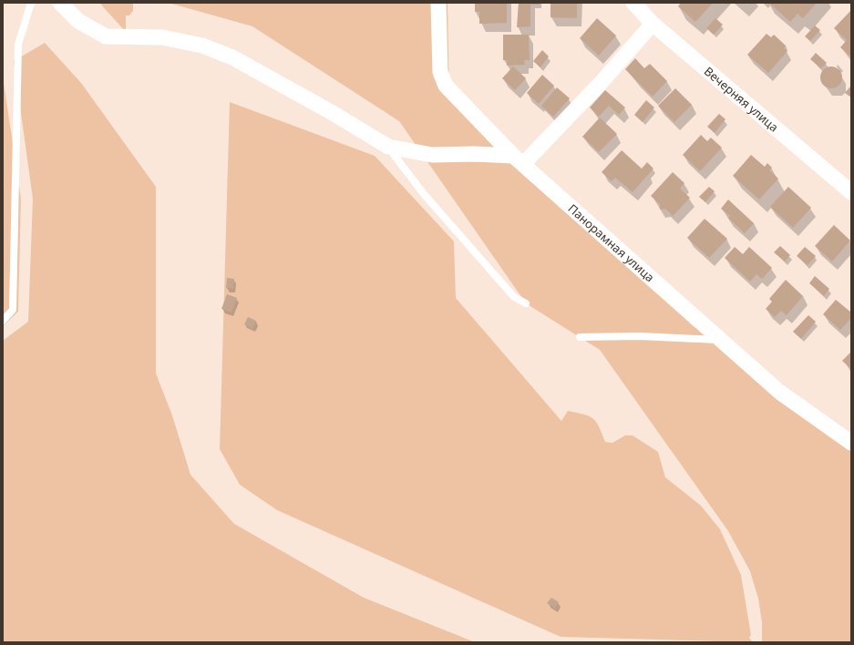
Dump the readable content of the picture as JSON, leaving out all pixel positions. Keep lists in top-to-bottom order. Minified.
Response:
{"streets":{"street":["Вечерняя улица","Панорамная улица"]}}
